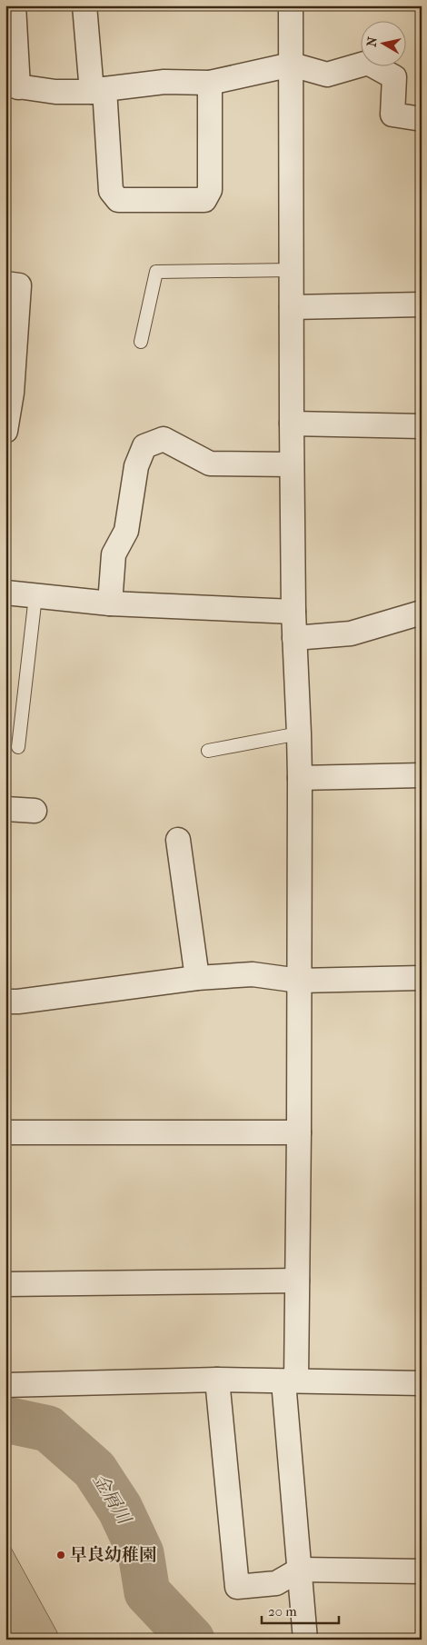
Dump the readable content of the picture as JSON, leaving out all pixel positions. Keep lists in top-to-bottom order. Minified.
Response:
{"water":["金屑川"],"places":["早良幼稚園"],"scale_bar":"20 m","north":"left"}
